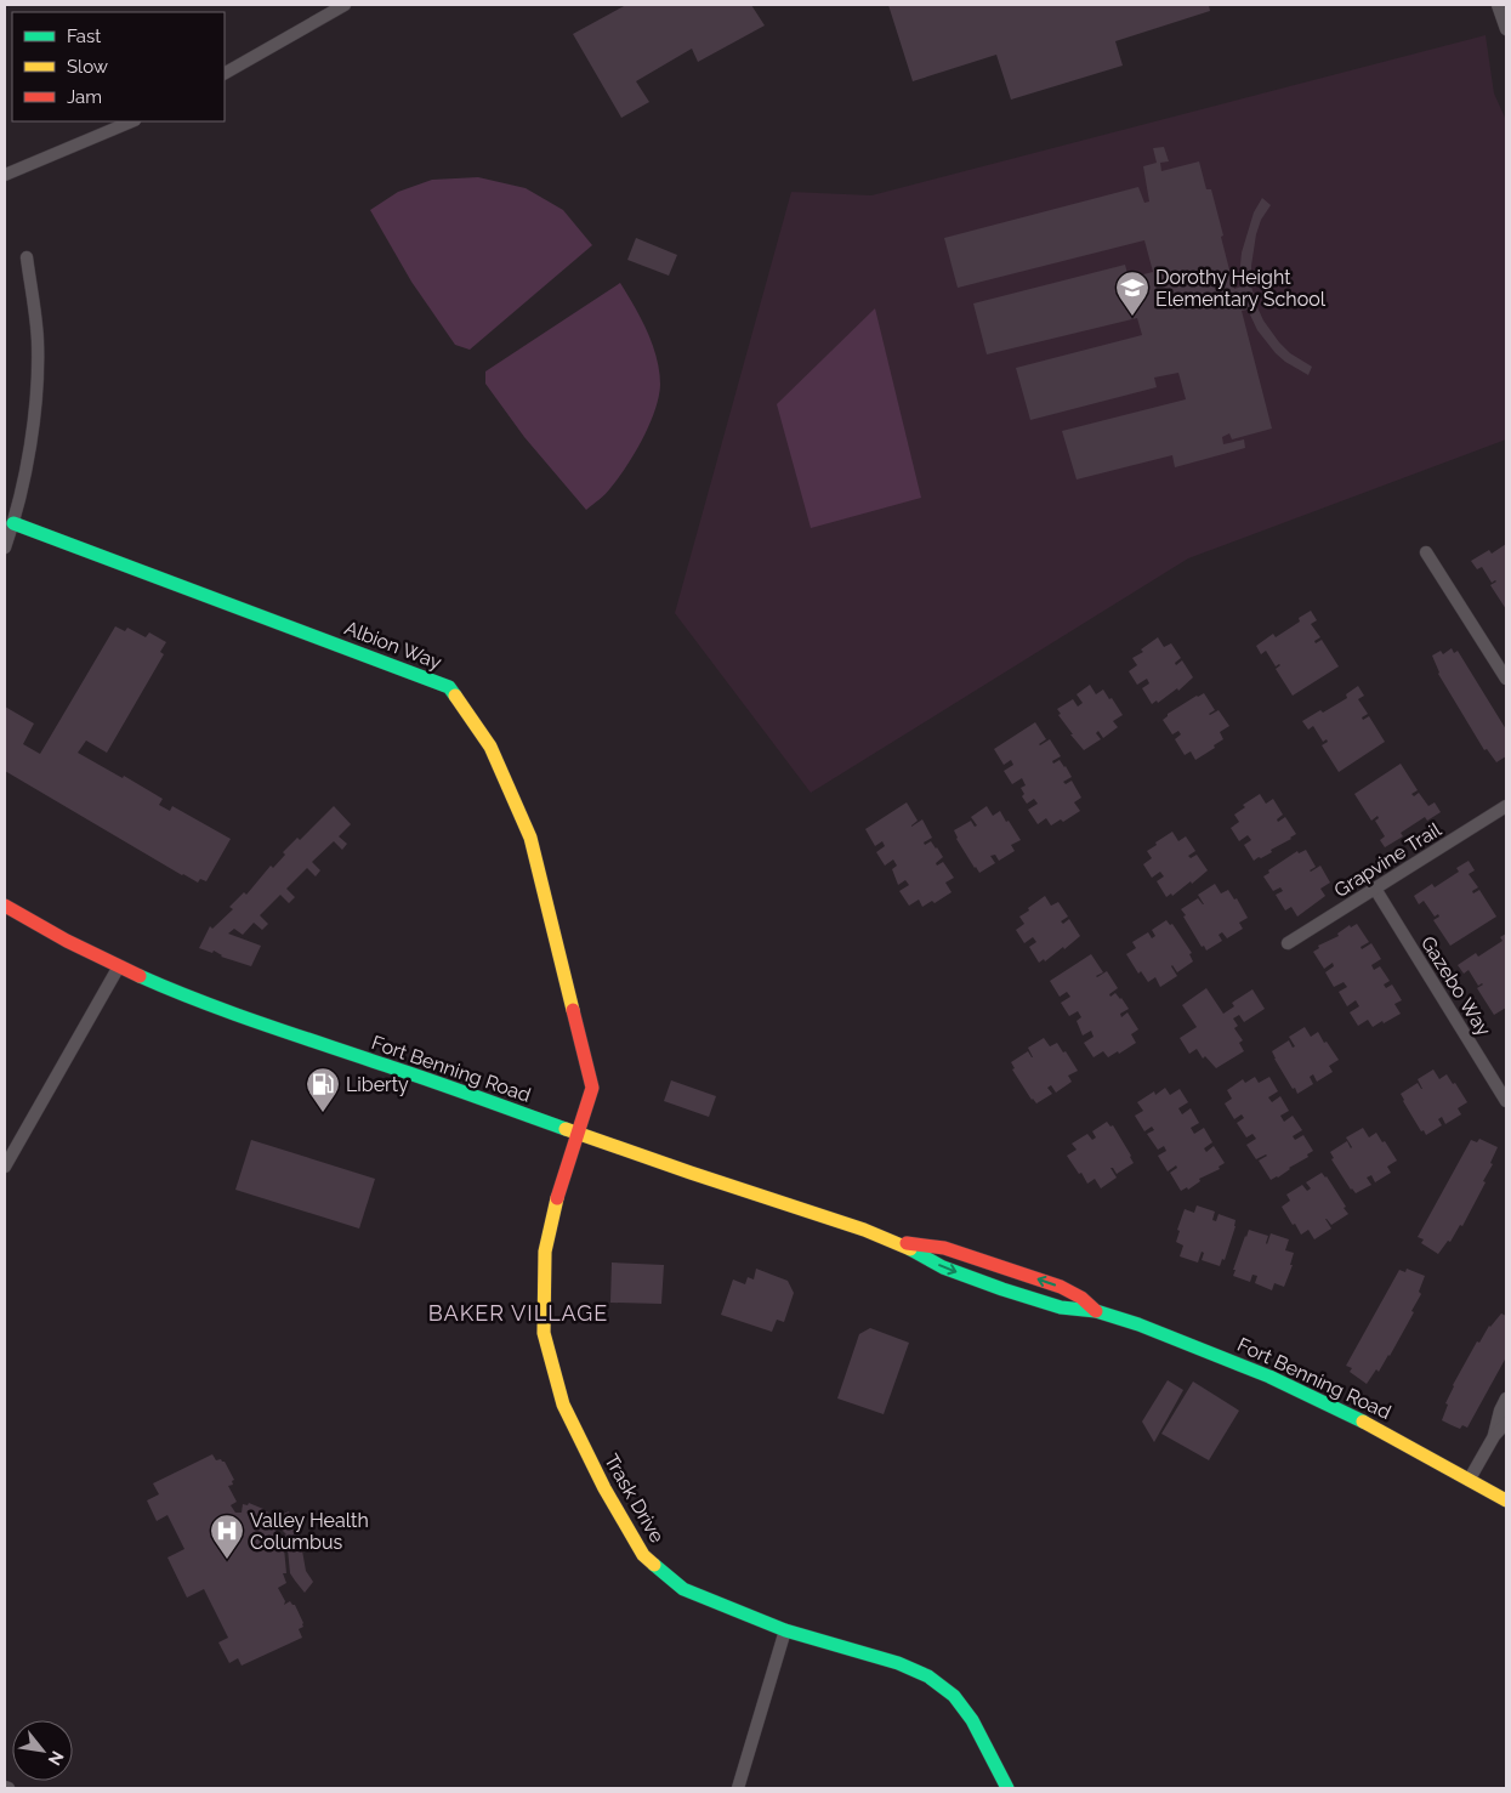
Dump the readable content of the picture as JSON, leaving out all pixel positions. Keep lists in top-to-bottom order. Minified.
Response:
{"streets":{"street":["Albion Way","Grapvine Trail","Gazebo Way","Fort Benning Road","Trask Drive"]},"crossings":[["Albion Way","Fort Benning Road"],["Albion Way","Trask Drive"],["Grapvine Trail","Gazebo Way"],["Fort Benning Road","Trask Drive"]],"districts":["BAKER VILLAGE"],"places":{"school or university":["Dorothy Height Elementary School"],"fuel station":["Liberty"],"hospital":["Valley Health Columbus"]},"legend":["Fast","Slow","Jam"],"north":"bottom right"}
